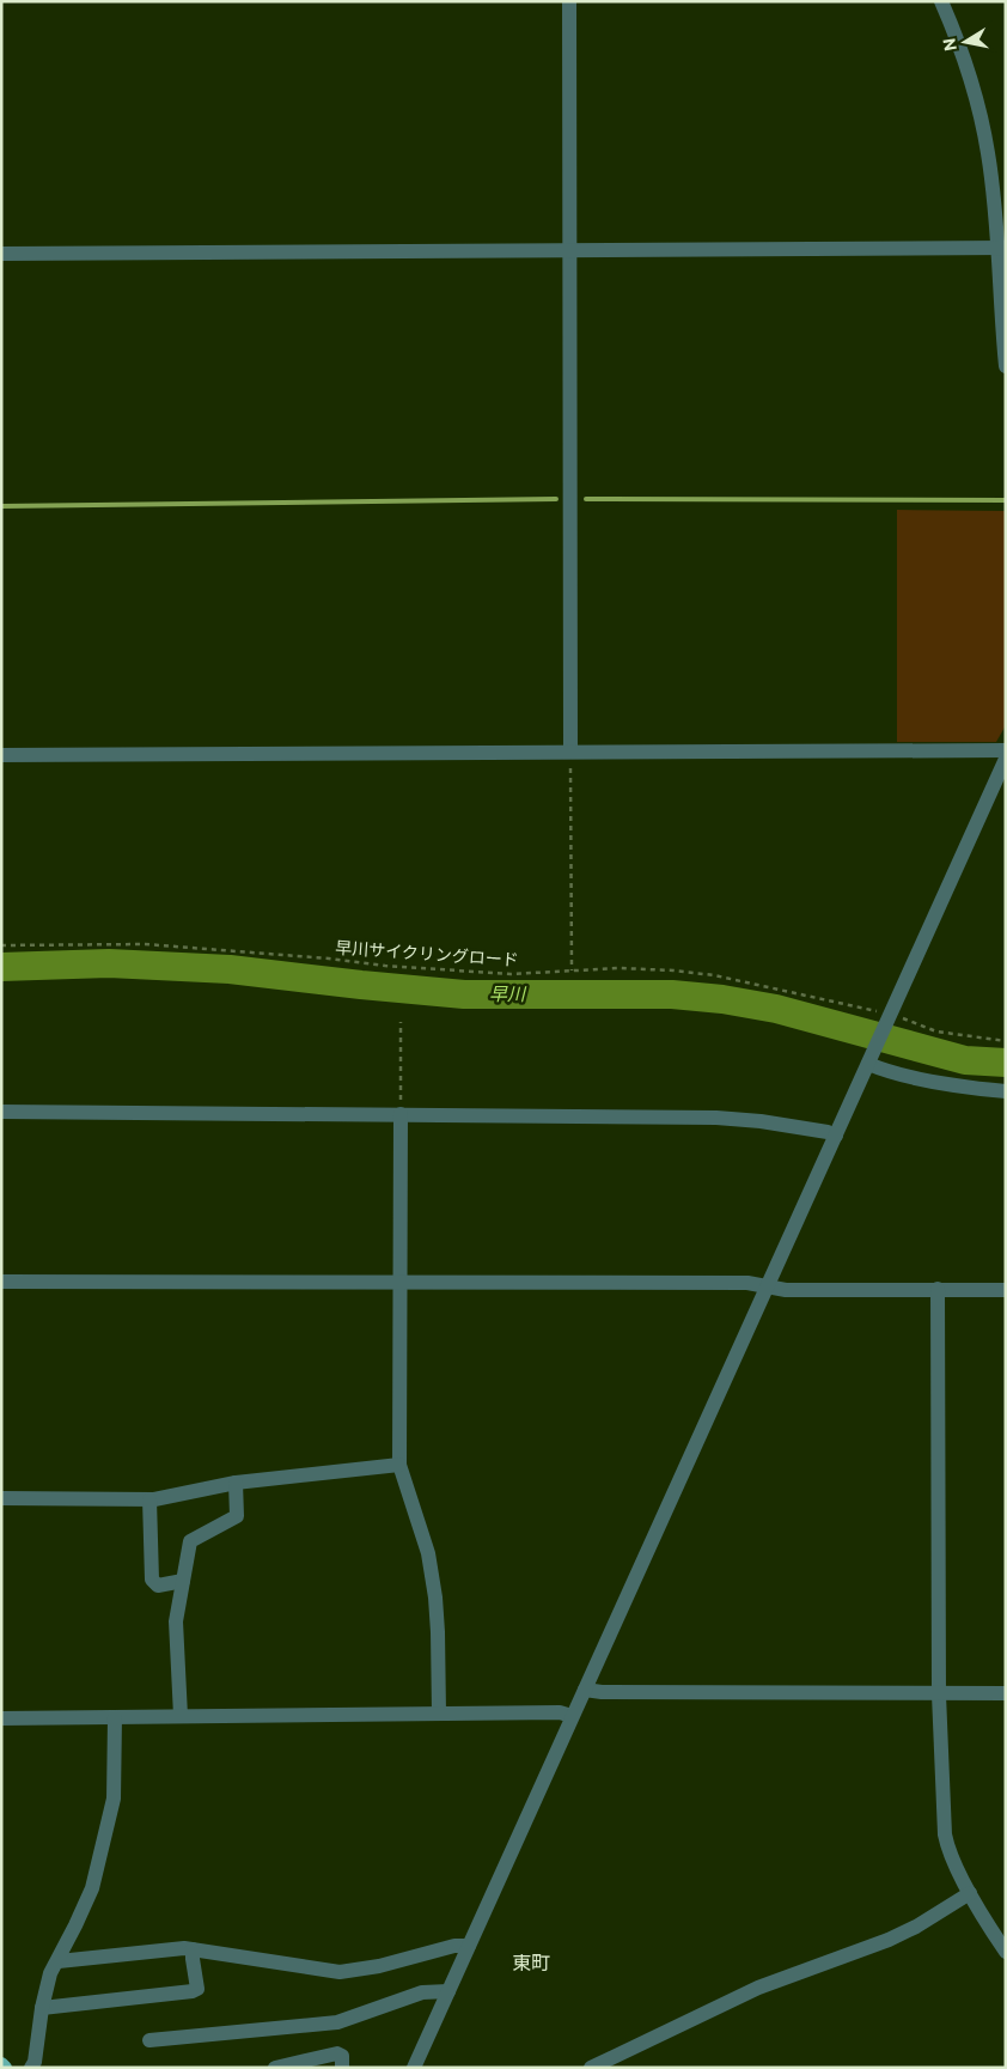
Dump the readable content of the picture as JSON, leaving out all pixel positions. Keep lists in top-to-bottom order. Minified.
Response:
{"streets":{"path":["早川サイクリングロード"]},"districts":["東町"],"water":["早川"],"north":"left"}
